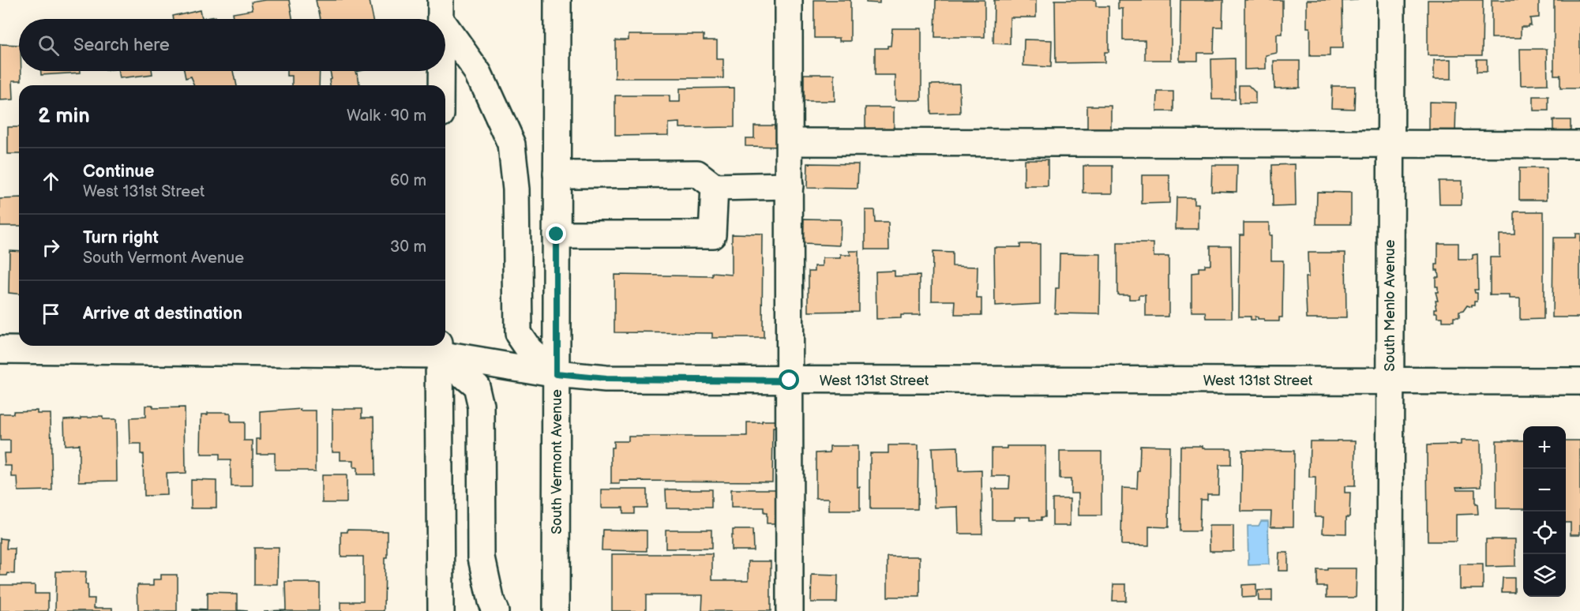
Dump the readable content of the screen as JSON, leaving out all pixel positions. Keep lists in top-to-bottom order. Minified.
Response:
{"streets":{"street":["South Menlo Avenue","West 131st Street","South Vermont Avenue"]},"crossings":[["South Menlo Avenue","West 131st Street"],["West 131st Street","South Vermont Avenue"]],"page":{"search":"Search here","heading":["2 min","Walk · 90 m"],"list":[["Continue","West 131st Street","60 m"],["Turn right","South Vermont Avenue","30 m"],"Arrive at destination"],"map_buttons":["+","−"]}}
